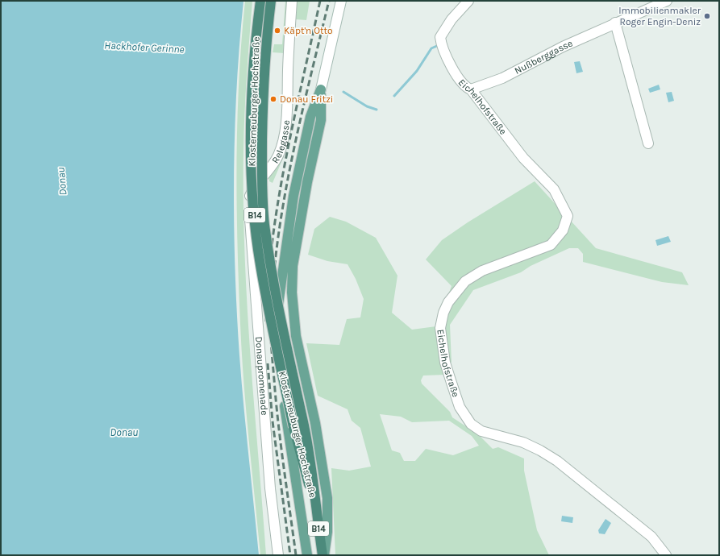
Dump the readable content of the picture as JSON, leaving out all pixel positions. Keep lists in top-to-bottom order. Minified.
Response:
{"streets":{"highway":["Klosterneuburger Hochstraße","B14"],"street":["Nußberggasse","Eichelhofstraße","Relegasse","Donaupromenade"]},"crossings":[["Nußberggasse","Eichelhofstraße"],["Klosterneuburger Hochstraße","B14"],["Relegasse","Donaupromenade"]],"water":["Hackhofer Gerinne","Donau"],"places":["Immobilienmakler Roger Engin-Deniz","Käpt'n Otto","Donau Fritzi"]}
